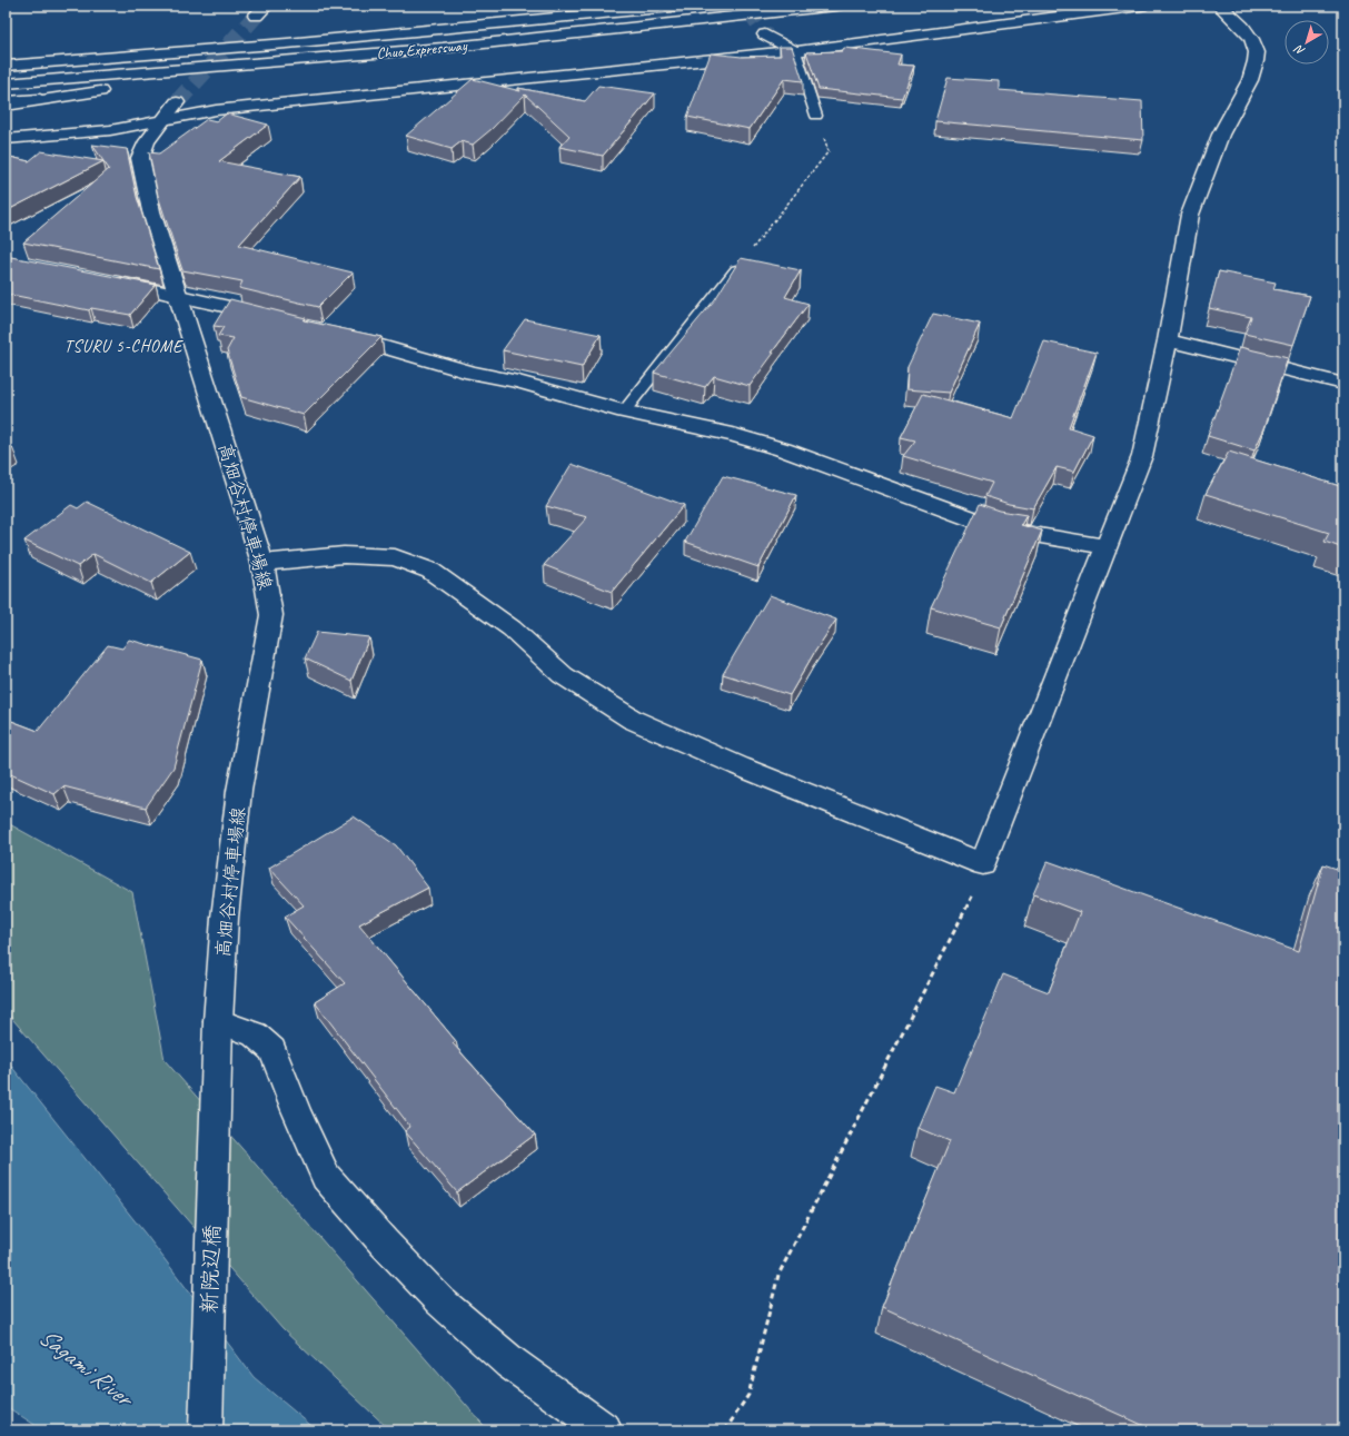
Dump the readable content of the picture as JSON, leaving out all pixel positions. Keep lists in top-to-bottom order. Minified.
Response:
{"streets":{"main road":["Chuo Expressway","高畑谷村停車場線","新院辺橋"]},"crossings":[["高畑谷村停車場線","新院辺橋"]],"districts":["TSURU 5-CHOME"],"water":["Sagami River"],"north":"bottom left"}
